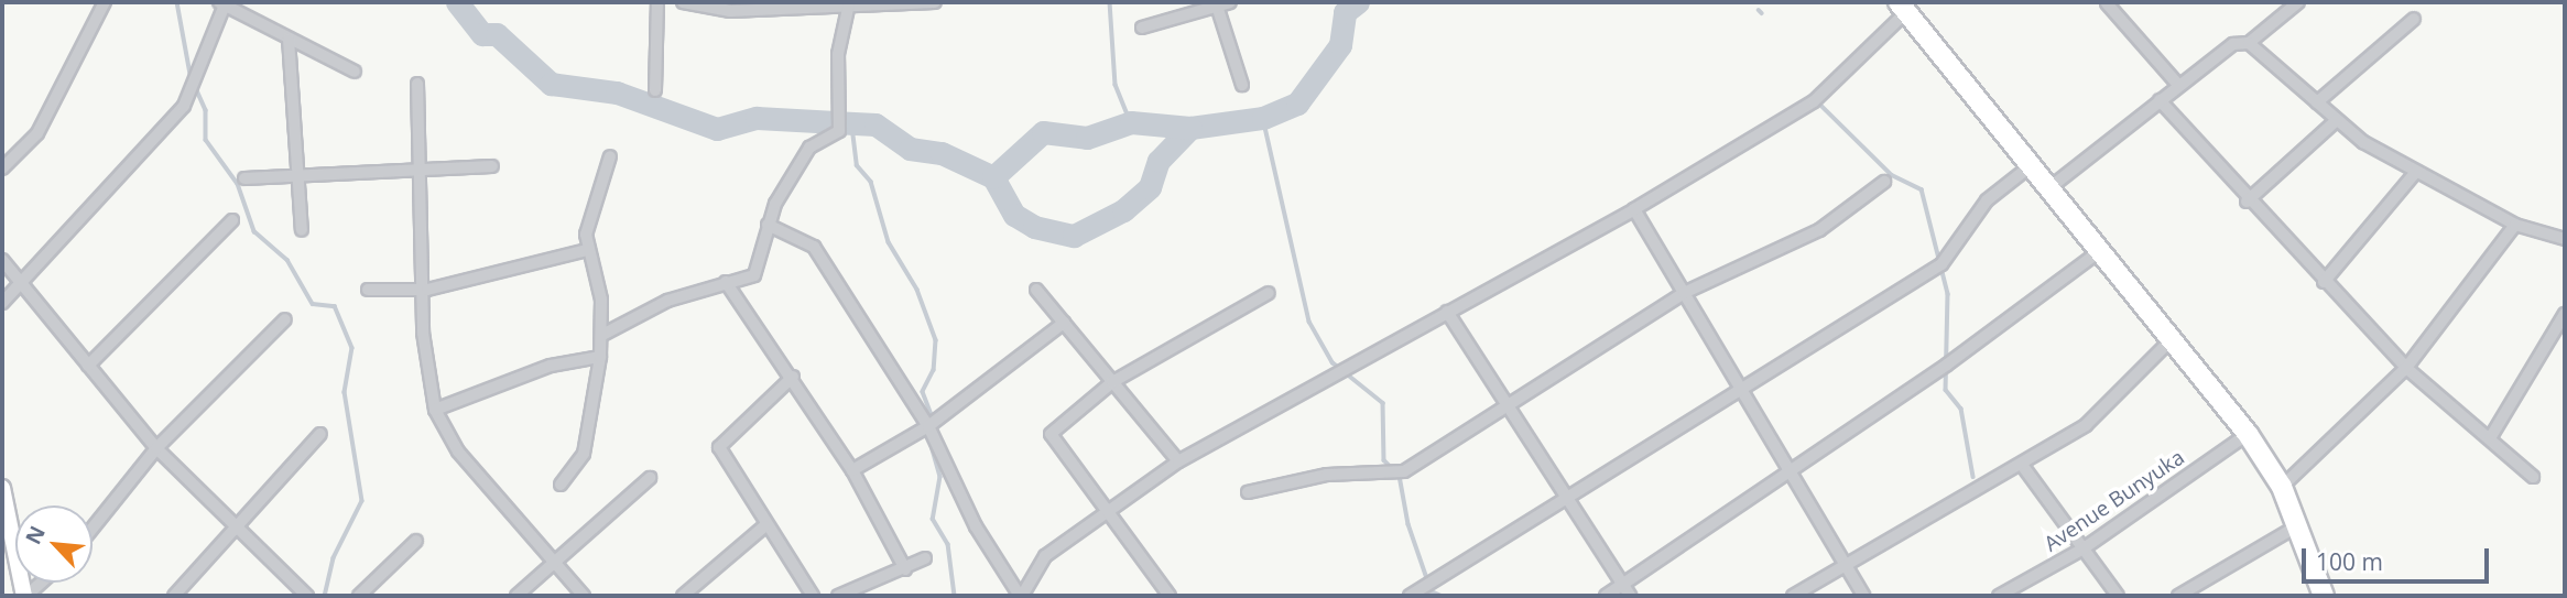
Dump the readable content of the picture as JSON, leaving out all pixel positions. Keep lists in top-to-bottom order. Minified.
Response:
{"streets":{"street":["Avenue Bunyuka"]},"scale_bar":"100 m","north":"top left"}
